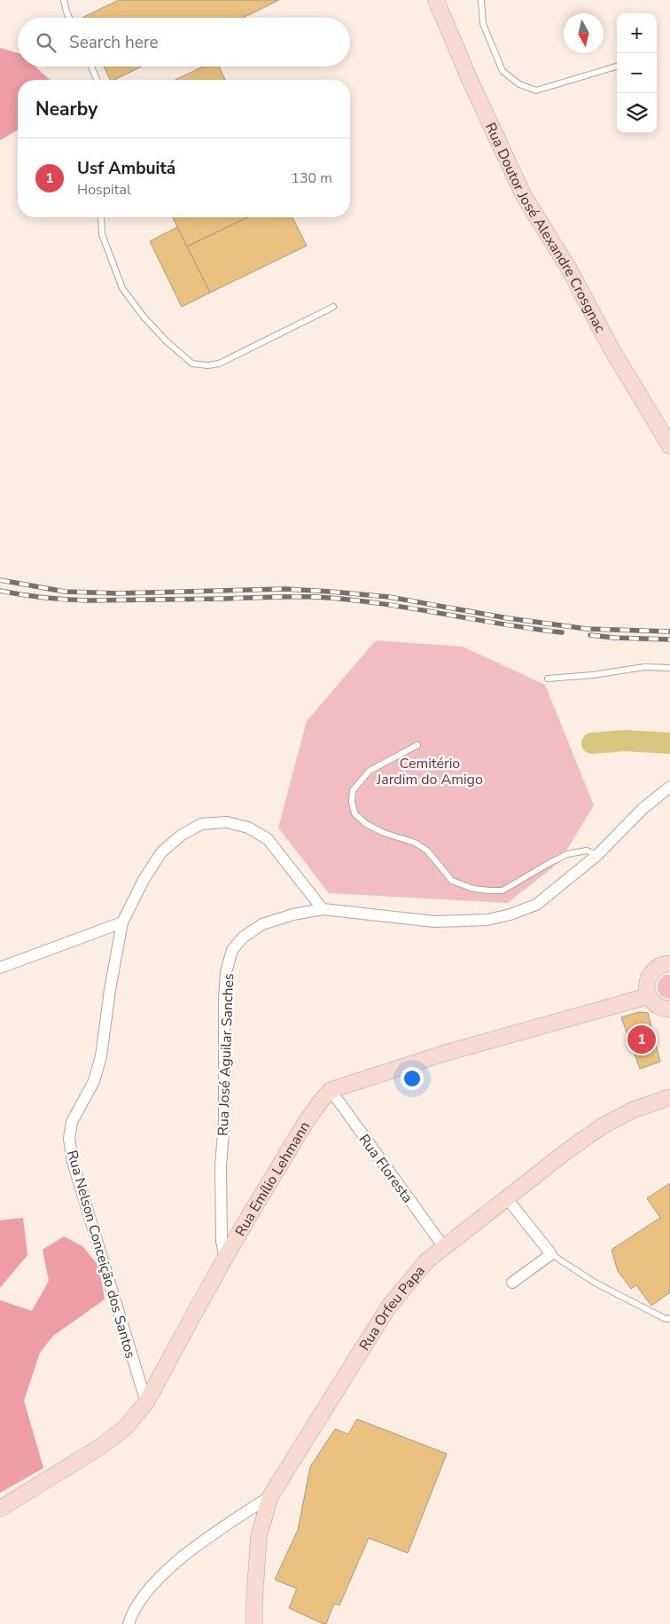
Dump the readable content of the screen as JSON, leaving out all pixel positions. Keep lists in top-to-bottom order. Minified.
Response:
{"streets":{"main road":["Rua Doutor José Alexandre Crosgnac","Rua Emílio Lehmann","Rua Orfeu Papa"],"street":["Rua José Aguilar Sanches","Rua Floresta","Rua Nelson Conceição dos Santos"]},"crossings":[["Rua José Aguilar Sanches","Rua Emílio Lehmann"],["Rua José Aguilar Sanches","Rua Nelson Conceição dos Santos"],["Rua Floresta","Rua Emílio Lehmann"],["Rua Floresta","Rua Orfeu Papa"],["Rua Emílio Lehmann","Rua Nelson Conceição dos Santos"]],"parks":["Cemitério Jardim do Amigo"],"north":"bottom","page":{"map_buttons":["+","−"],"search":"Search here","heading":"Nearby","list":[{"mark":"1","name":"Usf Ambuitá","note":"Hospital","value":"130 m"}],"pins":"1"}}
